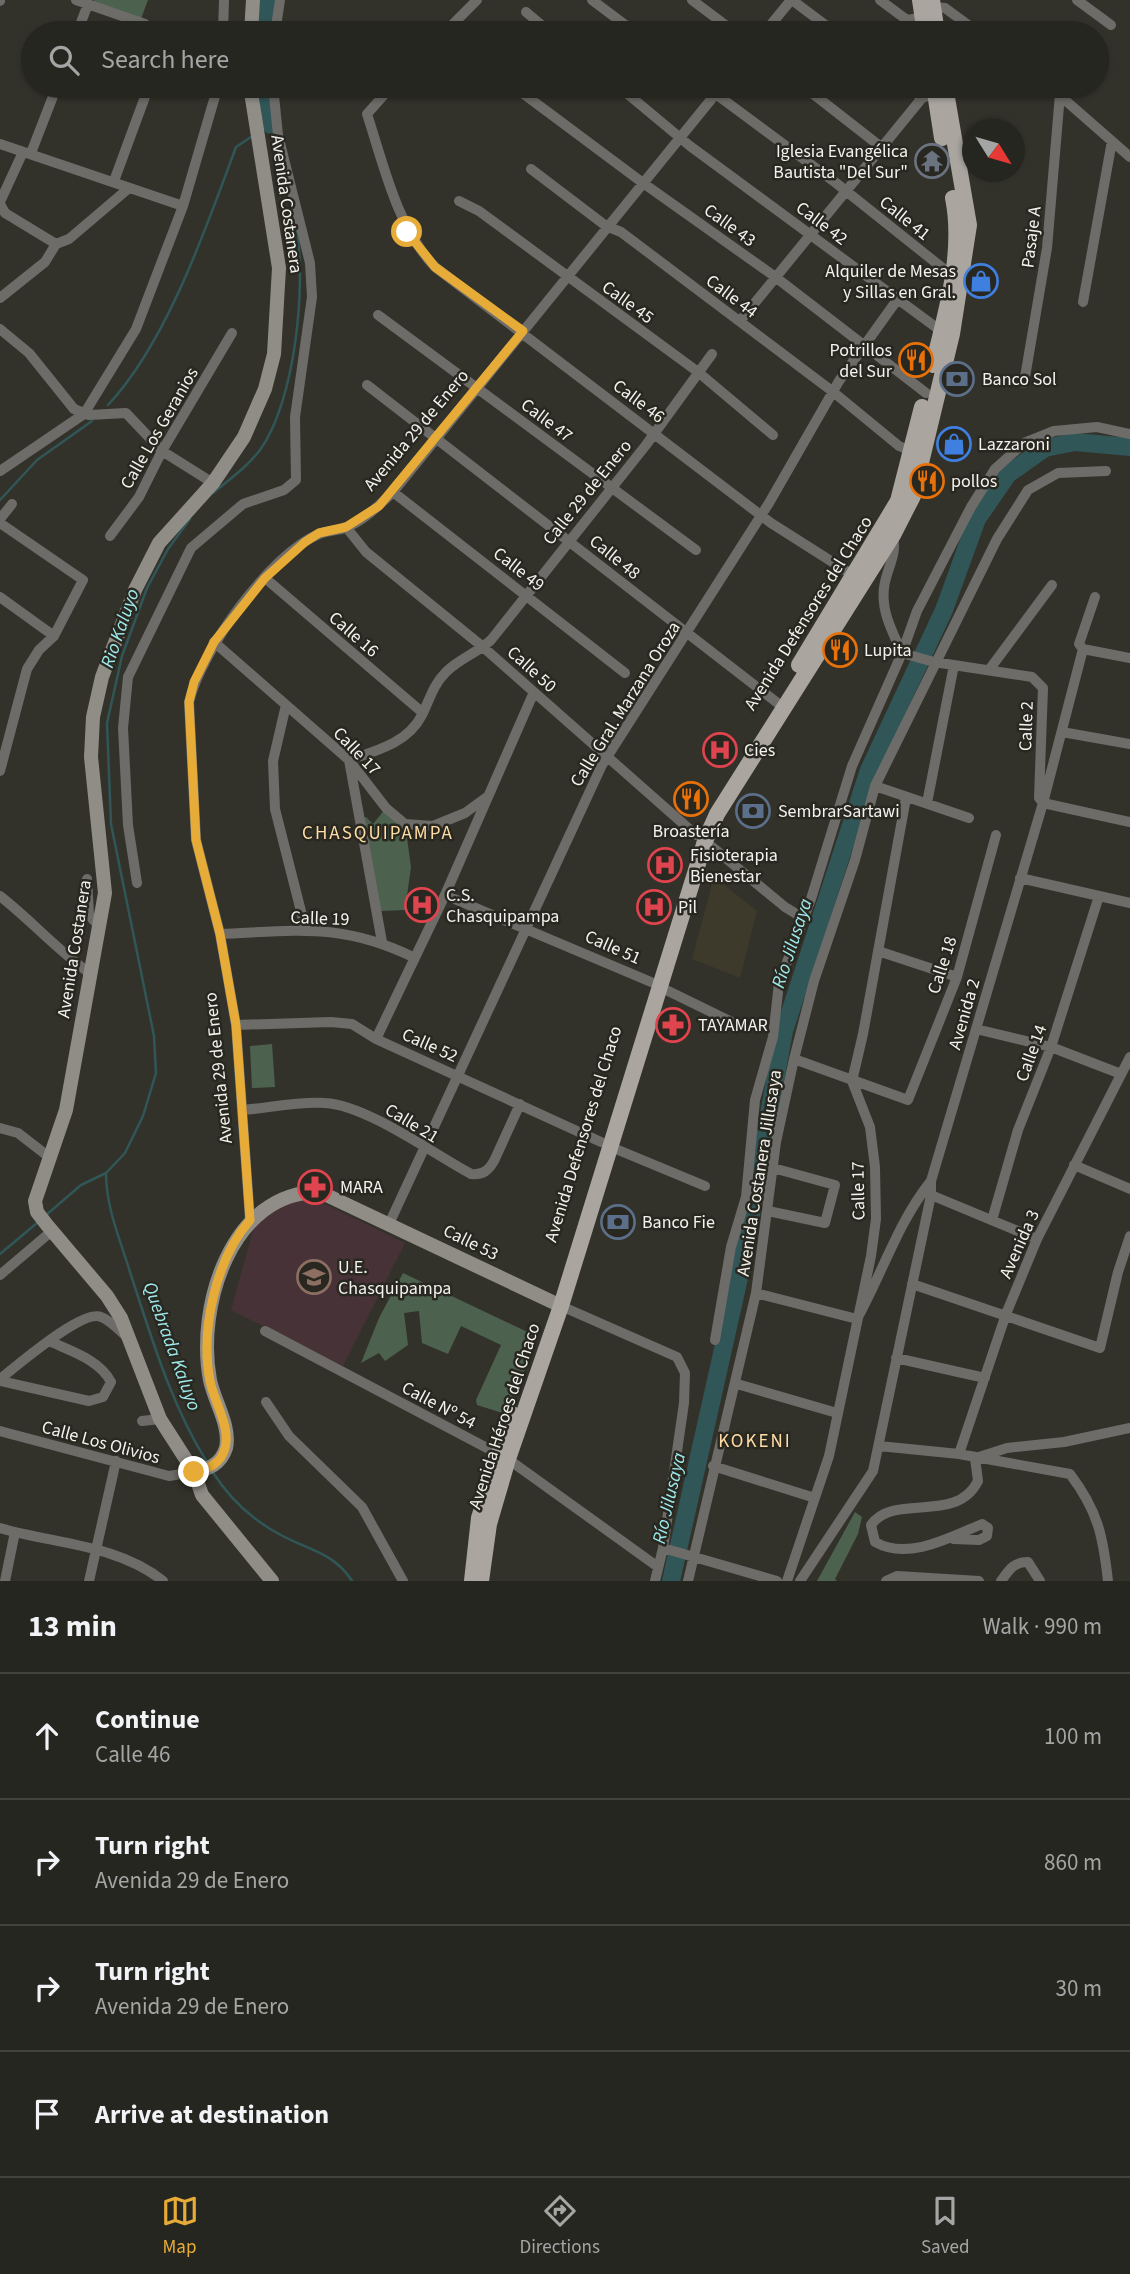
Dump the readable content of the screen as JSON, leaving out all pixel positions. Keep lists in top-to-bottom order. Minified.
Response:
{"streets":{"main road":["Avenida Costanera","Avenida Defensores del Chaco","Calle 53","Avenida Héroes del Chaco"],"street":["Calle 41","Calle 42","Calle 43","Pasaje A","Calle 44","Calle 45","Calle 46","Calle 47","Calle Los Geranios","Avenida 29 de Enero","Calle 29 de Enero","Calle 48","Calle 49","Calle 16","Calle 50","Calle Gral. Marzana Oroza","Calle 2","Calle 17","Calle 19","Calle 51","Calle 18","Avenida 2","Calle 52","Calle 14","Calle 21","Avenida Costanera Jillusaya","Avenida 3","Calle Nº 54","Calle Los Olivios"]},"crossings":[["Avenida Costanera","Calle Los Olivios"],["Calle 41","Avenida Defensores del Chaco"],["Calle 42","Avenida 29 de Enero"],["Calle 42","Avenida Defensores del Chaco"],["Calle 42","Calle Gral. Marzana Oroza"],["Calle 43","Avenida 29 de Enero"],["Calle 43","Avenida Defensores del Chaco"],["Calle 43","Calle Gral. Marzana Oroza"],["Calle 44","Avenida 29 de Enero"],["Calle 44","Avenida Defensores del Chaco"],["Calle 44","Calle Gral. Marzana Oroza"],["Calle 45","Avenida 29 de Enero"],["Calle 45","Calle 29 de Enero"],["Calle 46","Avenida 29 de Enero"],["Calle 46","Calle 29 de Enero"],["Calle 46","Avenida Defensores del Chaco"],["Calle 46","Calle Gral. Marzana Oroza"],["Calle 47","Avenida 29 de Enero"],["Calle 47","Calle 29 de Enero"],["Avenida 29 de Enero","Calle 48"],["Avenida 29 de Enero","Calle 49"],["Avenida 29 de Enero","Calle 16"],["Avenida 29 de Enero","Calle 50"],["Avenida 29 de Enero","Calle 17"],["Avenida 29 de Enero","Calle 19"],["Avenida 29 de Enero","Calle 52"],["Avenida 29 de Enero","Calle 21"],["Avenida 29 de Enero","Calle 53"],["Calle 29 de Enero","Calle 48"],["Calle 29 de Enero","Calle 49"],["Calle 29 de Enero","Calle 16"],["Calle 29 de Enero","Calle 50"],["Calle 29 de Enero","Calle 17"],["Calle 48","Avenida Defensores del Chaco"],["Calle 48","Calle Gral. Marzana Oroza"],["Avenida Defensores del Chaco","Calle 50"],["Avenida Defensores del Chaco","Calle 51"],["Avenida Defensores del Chaco","Calle 52"],["Avenida Defensores del Chaco","Calle 53"],["Avenida Defensores del Chaco","Calle Nº 54"],["Avenida Defensores del Chaco","Avenida Héroes del Chaco"],["Calle 50","Calle Gral. Marzana Oroza"],["Calle Gral. Marzana Oroza","Calle 51"],["Calle Gral. Marzana Oroza","Calle 52"],["Calle Gral. Marzana Oroza","Calle 21"],["Calle Gral. Marzana Oroza","Calle 53"],["Calle 2","Avenida 2"],["Calle 2","Avenida Costanera Jillusaya"],["Calle 17","Calle 18"],["Calle 52","Calle 21"],["Calle Nº 54","Avenida Héroes del Chaco"]],"districts":["CHASQUIPAMPA","KOKENI"],"water":["Rio Kaluyo","Río Jilusaya","Quebrada Kaluyo"],"places":{"temple":["Iglesia Evangélica Bautista \"Del Sur\""],"shop":["Alquiler de Mesas y Sillas en Gral.","Lazzaroni"],"restaurant":["Potrillos del Sur","pollos","Lupita","Broastería"],"bank":["Banco Sol","SembrarSartawi","Banco Fie"],"hospital":["Cies","Fisioterapia Bienestar","C.S. Chasquipampa","Pil"],"pharmacy":["TAYAMAR","MARA"],"school or university":["U.E. Chasquipampa"]},"north":"bottom right","page":{"search":"Search here","heading":["13 min","Walk · 990 m"],"list":[["Continue","Calle 46","100 m"],["Turn right","Avenida 29 de Enero","860 m"],["Turn right","Avenida 29 de Enero","30 m"],"Arrive at destination"],"nav":["Map","Directions","Saved"]}}
